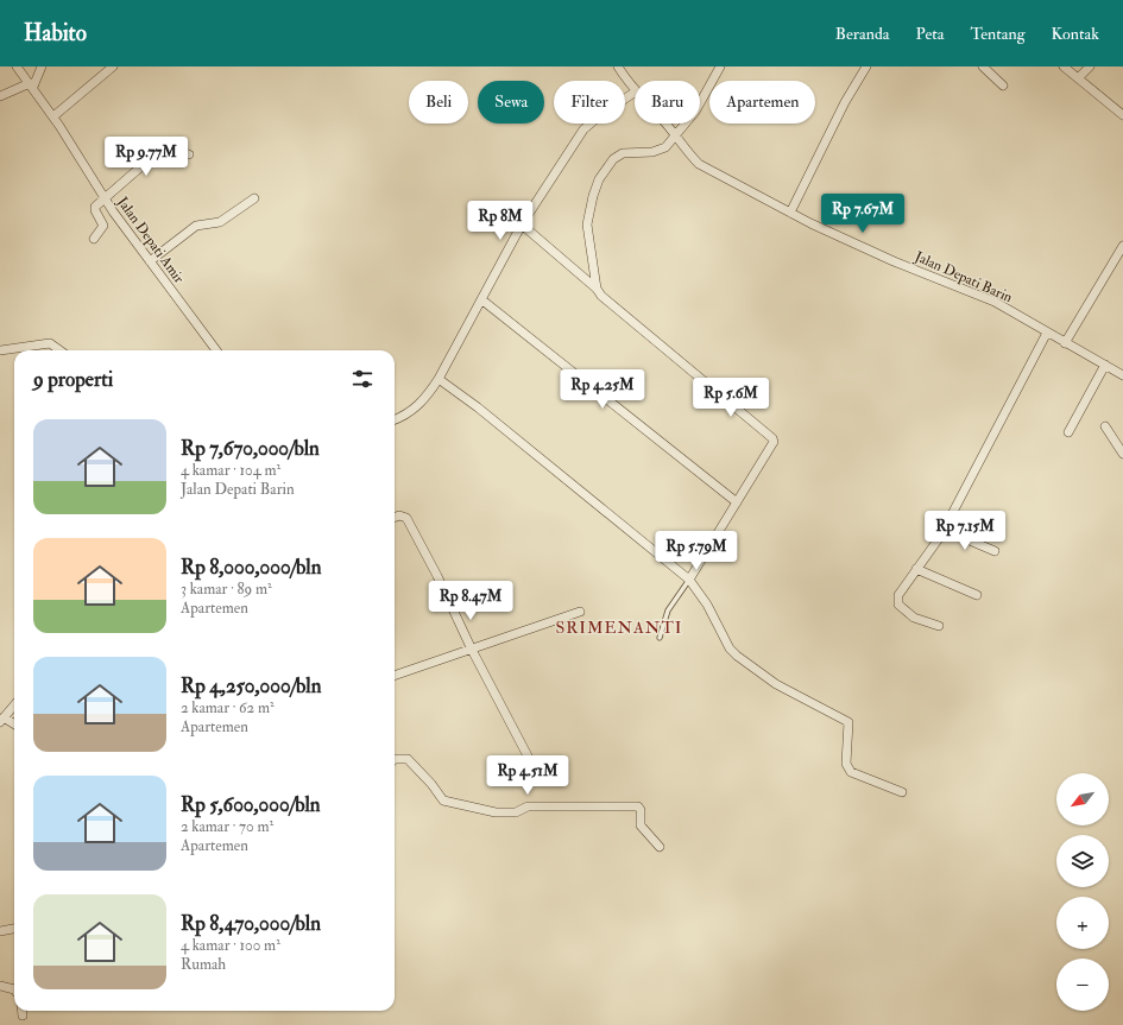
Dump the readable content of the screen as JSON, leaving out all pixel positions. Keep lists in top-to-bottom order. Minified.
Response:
{"streets":{"street":["Jalan Depati Amir","Jalan Depati Barin"]},"districts":["SRIMENANTI"],"north":"bottom left","page":{"header":"Habito","nav":["Beranda","Peta","Tentang","Kontak"],"chip":["Beli","Sewa","Filter","Baru","Apartemen"],"price":["Rp 9.77M","Rp 7.67M","Rp 8M","Rp 4.25M","Rp 5.6M","Rp 7.15M","Rp 5.79M","Rp 8.47M","Rp 4.51M"],"heading":"9 properti","list":[{"name":"Rp 7,670,000/bln","note":"4 kamar · 104 m² · Jalan Depati Barin"},{"name":"Rp 8,000,000/bln","note":"3 kamar · 89 m² · Apartemen"},{"name":"Rp 4,250,000/bln","note":"2 kamar · 62 m² · Apartemen"},{"name":"Rp 5,600,000/bln","note":"2 kamar · 70 m² · Apartemen"},{"name":"Rp 8,470,000/bln","note":"4 kamar · 100 m² · Rumah"}],"map_buttons":["+","−"]}}
